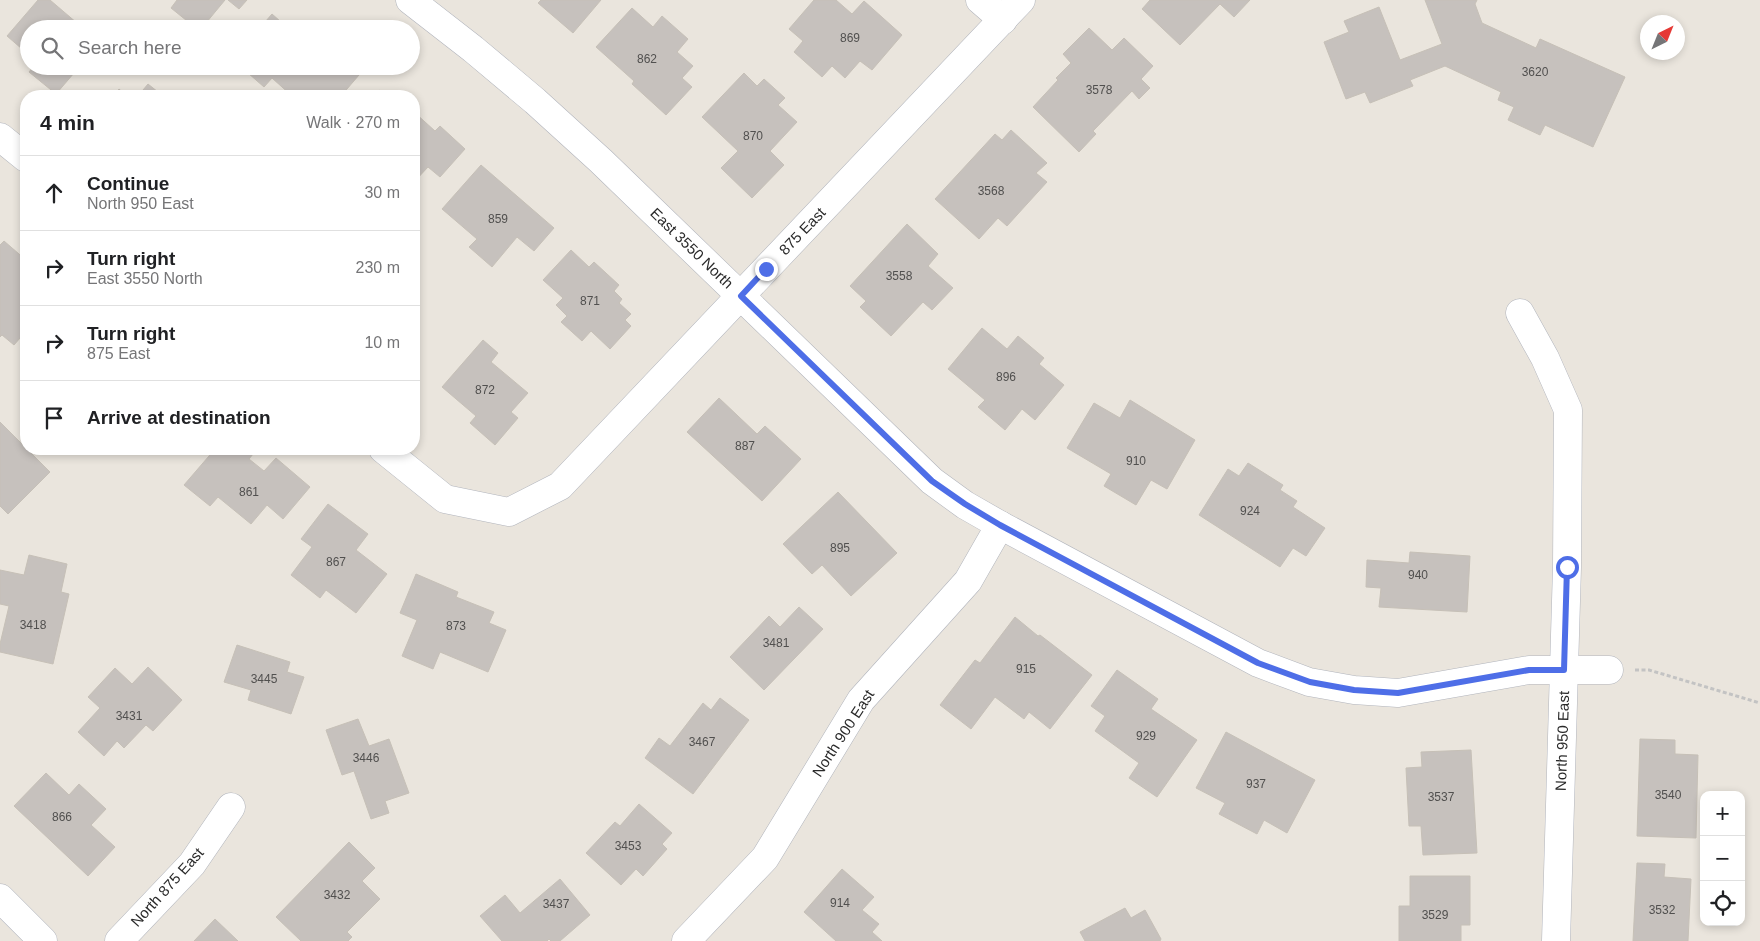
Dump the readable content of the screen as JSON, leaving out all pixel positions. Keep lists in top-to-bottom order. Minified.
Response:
{"streets":{"street":["875 East","East 3550 North","North 900 East","North 950 East","North 875 East"]},"crossings":[["875 East","East 3550 North"],["East 3550 North","North 900 East"],["East 3550 North","North 950 East"]],"house_numbers":["869","862","3620","3578","870","3568","859","3558","871","896","872","887","910","861","924","895","867","940","3418","873","3481","915","3445","3431","929","3467","3446","937","3540","3537","866","3453","3432","914","3437","3532","3529"],"north":"top right","page":{"search":"Search here","heading":["4 min","Walk · 270 m"],"list":[["Continue","North 950 East","30 m"],["Turn right","East 3550 North","230 m"],["Turn right","875 East","10 m"],"Arrive at destination"],"map_buttons":["+","−"]}}
